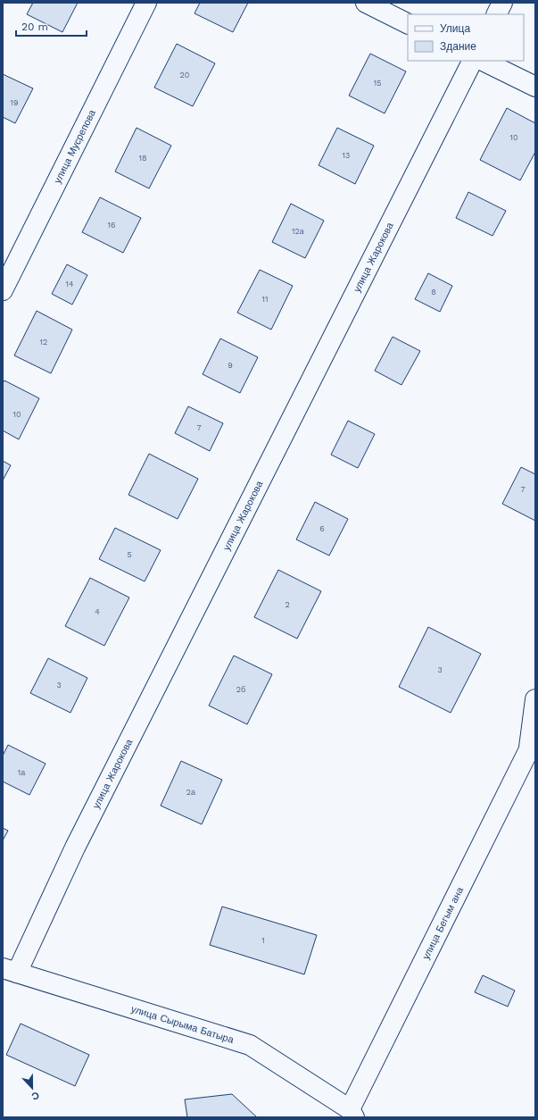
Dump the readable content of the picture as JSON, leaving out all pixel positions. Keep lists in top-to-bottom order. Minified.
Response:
{"streets":{"street":["улица Мусрепова","улица Жарокова","улица Бегым ана","улица Сырыма Батыра"]},"crossings":[["улица Жарокова","улица Сырыма Батыра"],["улица Бегым ана","улица Сырыма Батыра"]],"house_numbers":["20","15","19","10","13","18","16","12а","14","8","11","12","9","10","7","7","6","5","2","4","3","3","2б","1а","2а","1"],"legend":["Улица","Здание"],"scale_bar":"20 m","north":"bottom"}
